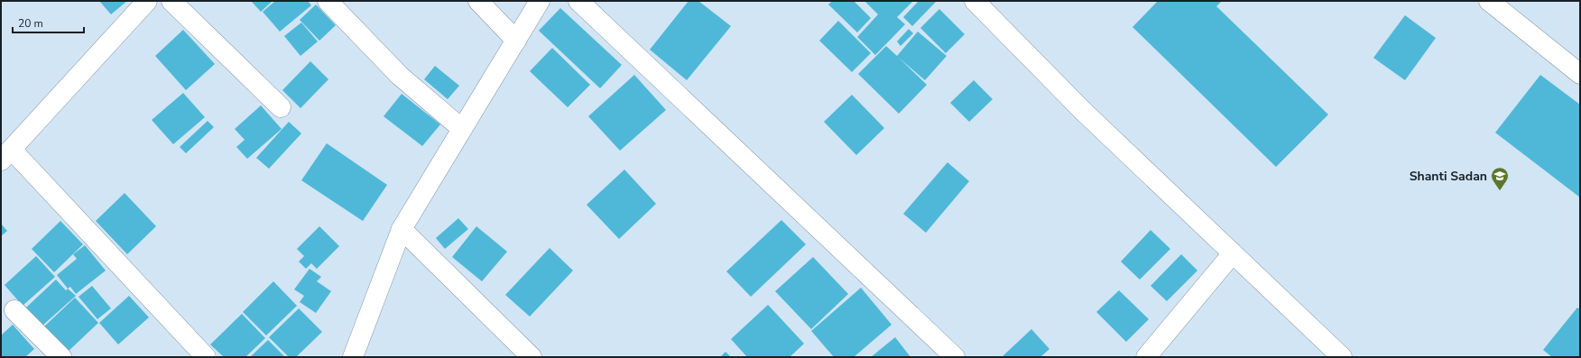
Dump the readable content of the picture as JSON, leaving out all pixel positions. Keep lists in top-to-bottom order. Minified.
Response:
{"places":{"school or university":["Shanti Sadan"]},"scale_bar":"20 m"}
